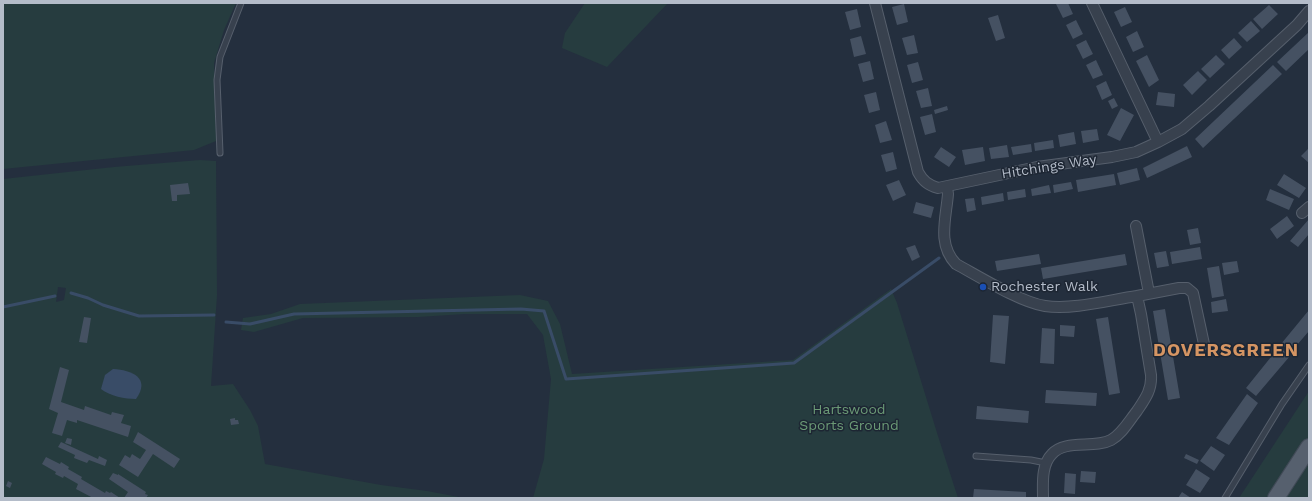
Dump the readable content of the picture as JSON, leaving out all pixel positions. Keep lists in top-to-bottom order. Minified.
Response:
{"streets":{"street":["Hitchings Way"]},"districts":["DOVERSGREEN"],"parks":["Hartswood Sports Ground"],"places":["Rochester Walk"]}
